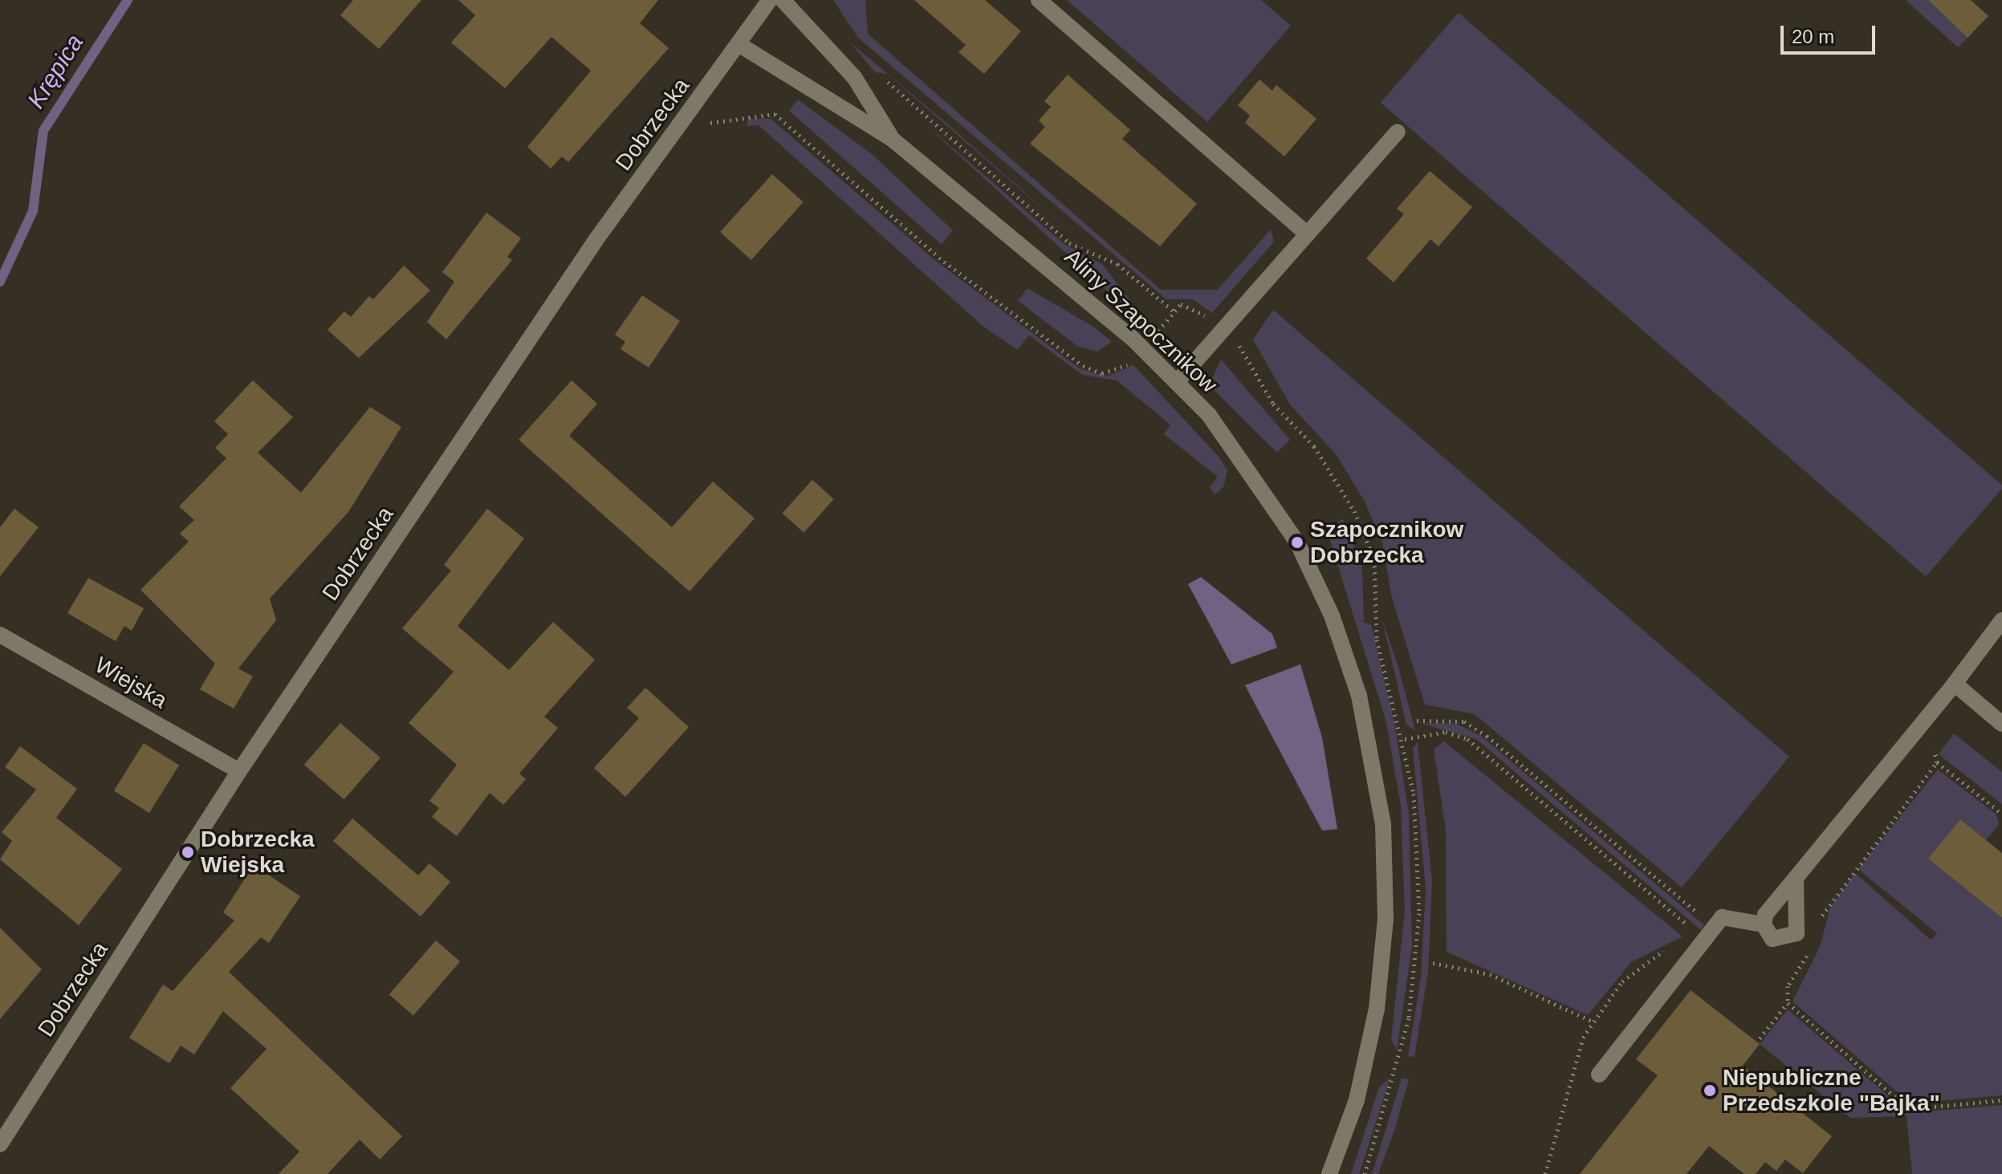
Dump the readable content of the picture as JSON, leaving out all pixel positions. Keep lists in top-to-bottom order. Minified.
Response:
{"streets":{"street":["Dobrzecka","Aliny Szapocznikow","Wiejska"]},"crossings":[["Dobrzecka","Aliny Szapocznikow"],["Dobrzecka","Wiejska"]],"water":["Krępica"],"places":["Szapocznikow Dobrzecka","Dobrzecka Wiejska","Niepubliczne Przedszkole \"Bajka\""],"scale_bar":"20 m"}
